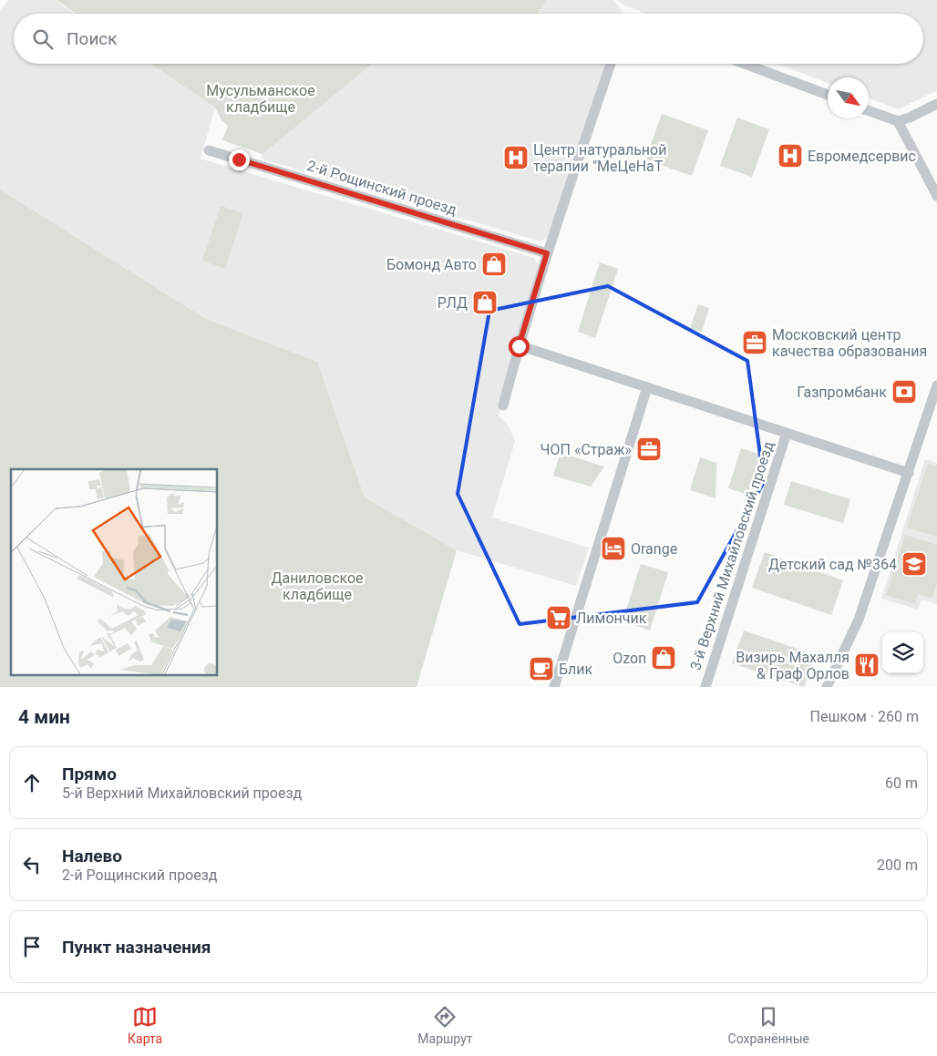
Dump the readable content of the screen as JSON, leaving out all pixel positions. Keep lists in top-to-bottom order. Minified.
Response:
{"streets":{"street":["2-й Рощинский проезд","3-й Верхний Михайловский проезд"]},"parks":["Мусульманское кладбище","Даниловское кладбище"],"places":{"hospital":["Евромедсервис","Центр натуральной терапии \"МеЦеНаТ"],"shop":["Бомонд Авто","РЛД","Ozon"],"office":["Московский центр качества образования","ЧОП «Страж»"],"bank":["Газпромбанк"],"hotel":["Orange"],"school or university":["Детский сад №364"],"supermarket":["Лимончик"],"restaurant":["Визирь Махалля & Граф Орлов"],"cafe":["Блик"]},"north":"bottom right","page":{"search":"Поиск","heading":["4 мин","Пешком · 260 m"],"list":[["Прямо","5-й Верхний Михайловский проезд","60 m"],["Налево","2-й Рощинский проезд","200 m"],"Пункт назначения"],"nav":["Карта","Маршрут","Сохранённые"]}}
